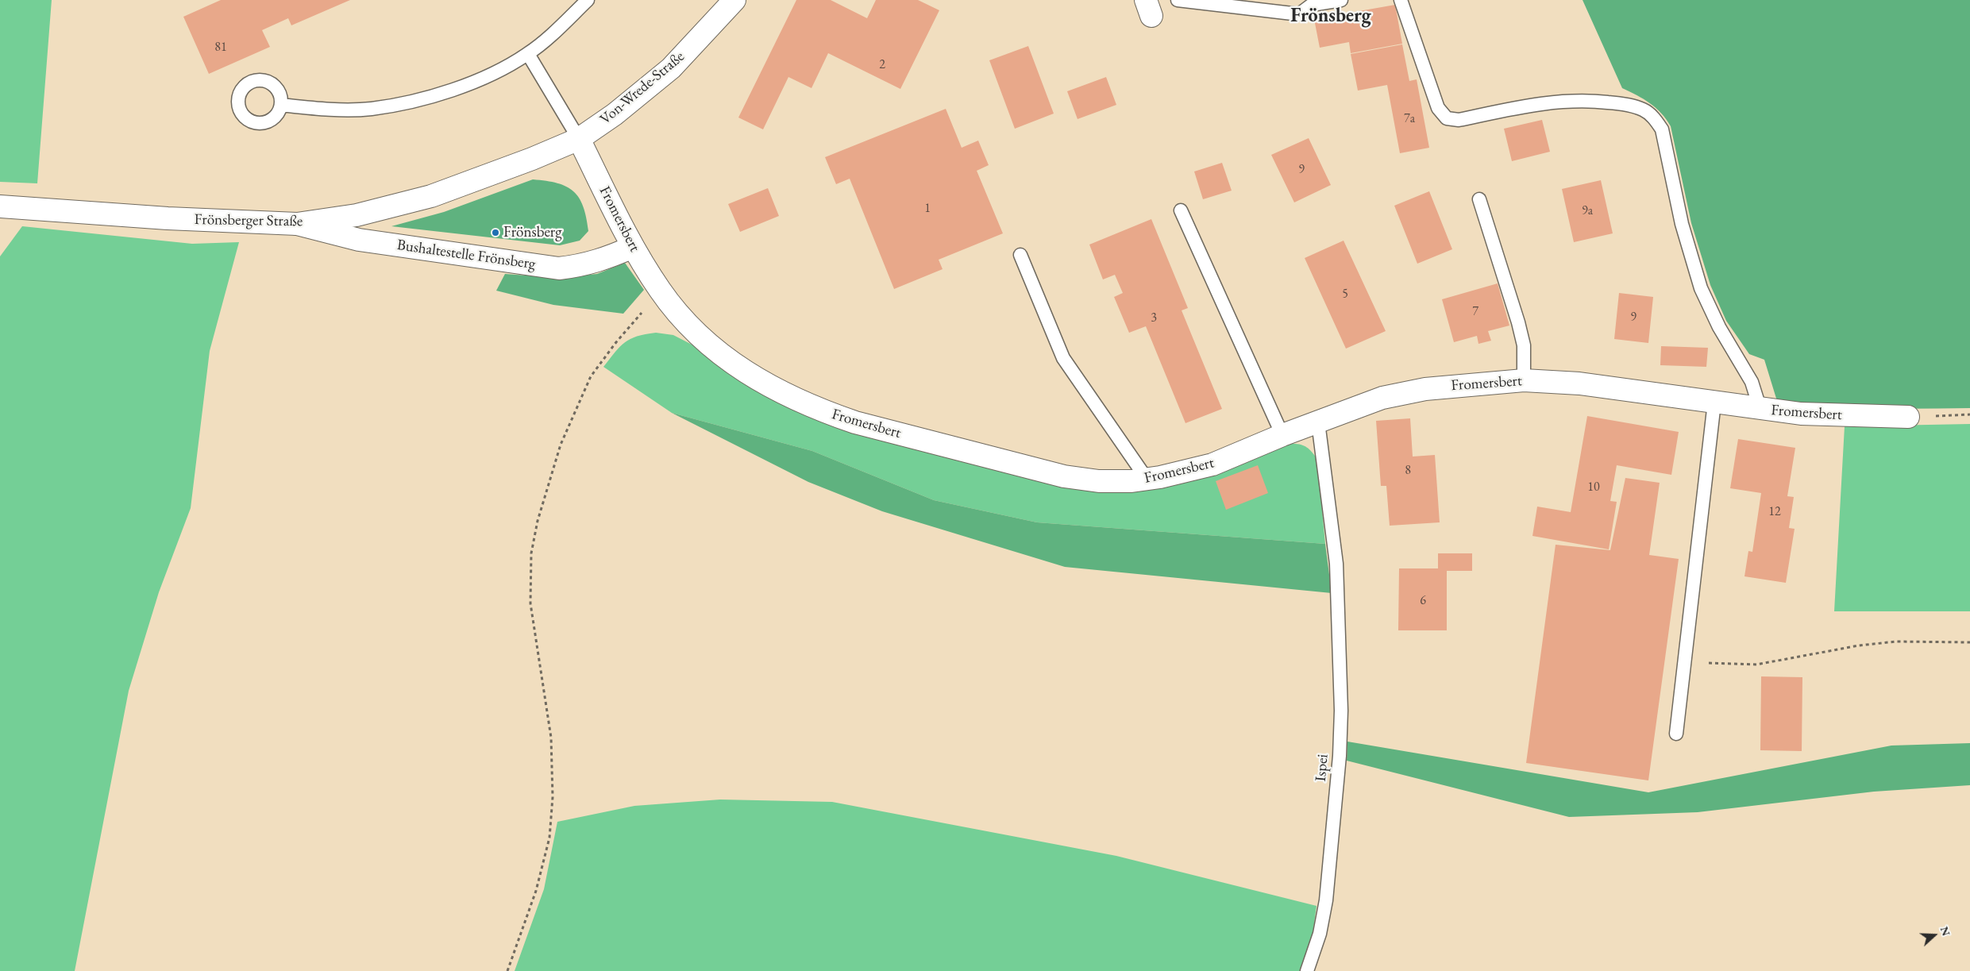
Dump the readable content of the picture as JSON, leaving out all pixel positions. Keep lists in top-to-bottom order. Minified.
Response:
{"streets":{"street":["Von-Wrede-Straße","Fromersbert","Frönsberger Straße","Bushaltestelle Frönsberg"],"lane":["Ispei"]},"crossings":[["Von-Wrede-Straße","Fromersbert"],["Von-Wrede-Straße","Frönsberger Straße"],["Fromersbert","Frönsberger Straße"],["Fromersbert","Bushaltestelle Frönsberg"],["Fromersbert","Ispei"],["Frönsberger Straße","Bushaltestelle Frönsberg"]],"districts":["Frönsberg"],"places":["Frönsberg"],"house_numbers":["81","2","7a","9","1","9a","5","7","9","3","8","10","12","6"],"north":"right"}
